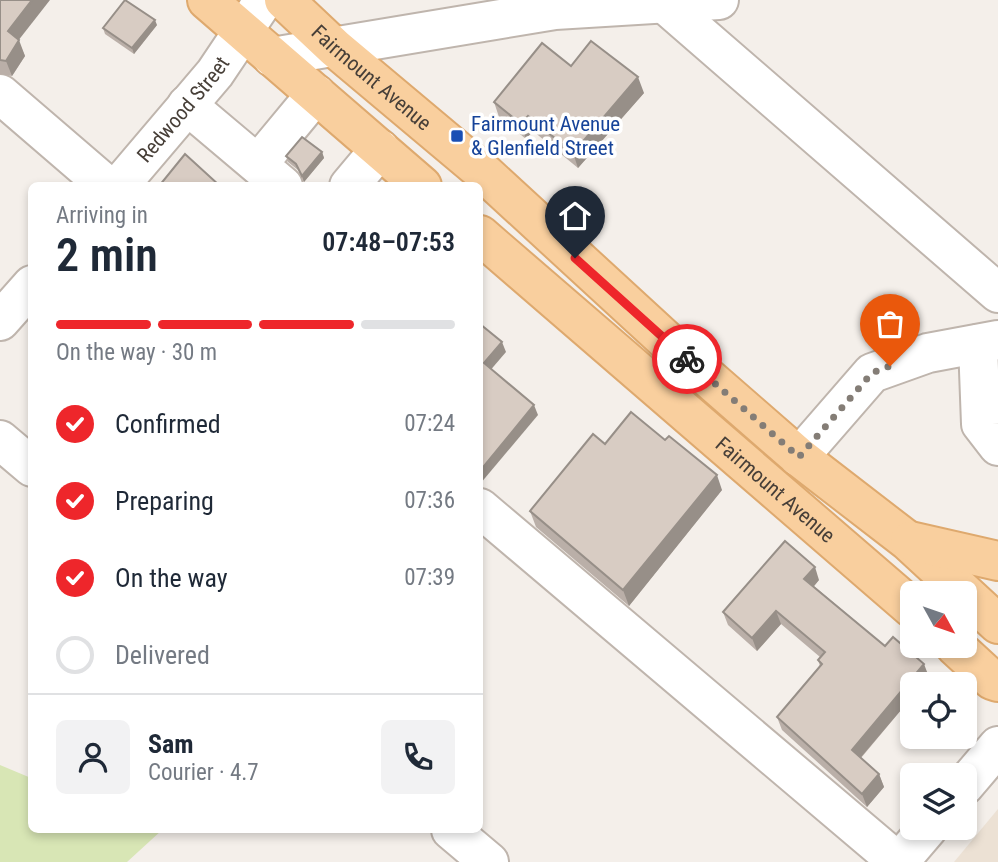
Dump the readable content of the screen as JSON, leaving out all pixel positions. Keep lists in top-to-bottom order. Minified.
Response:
{"streets":{"main road":["Fairmount Avenue"],"street":["Redwood Street"]},"places":{"transit":["Fairmount Avenue & Glenfield Street"]},"north":"bottom right","page":{"heading":["2 min","Arriving in","07:48–07:53"],"panel":["Sam","Courier · 4.7"],"bar":"On the way · 30 m","list":[["Confirmed","07:24"],["Preparing","07:36"],["On the way","07:39"],"Delivered"]}}
